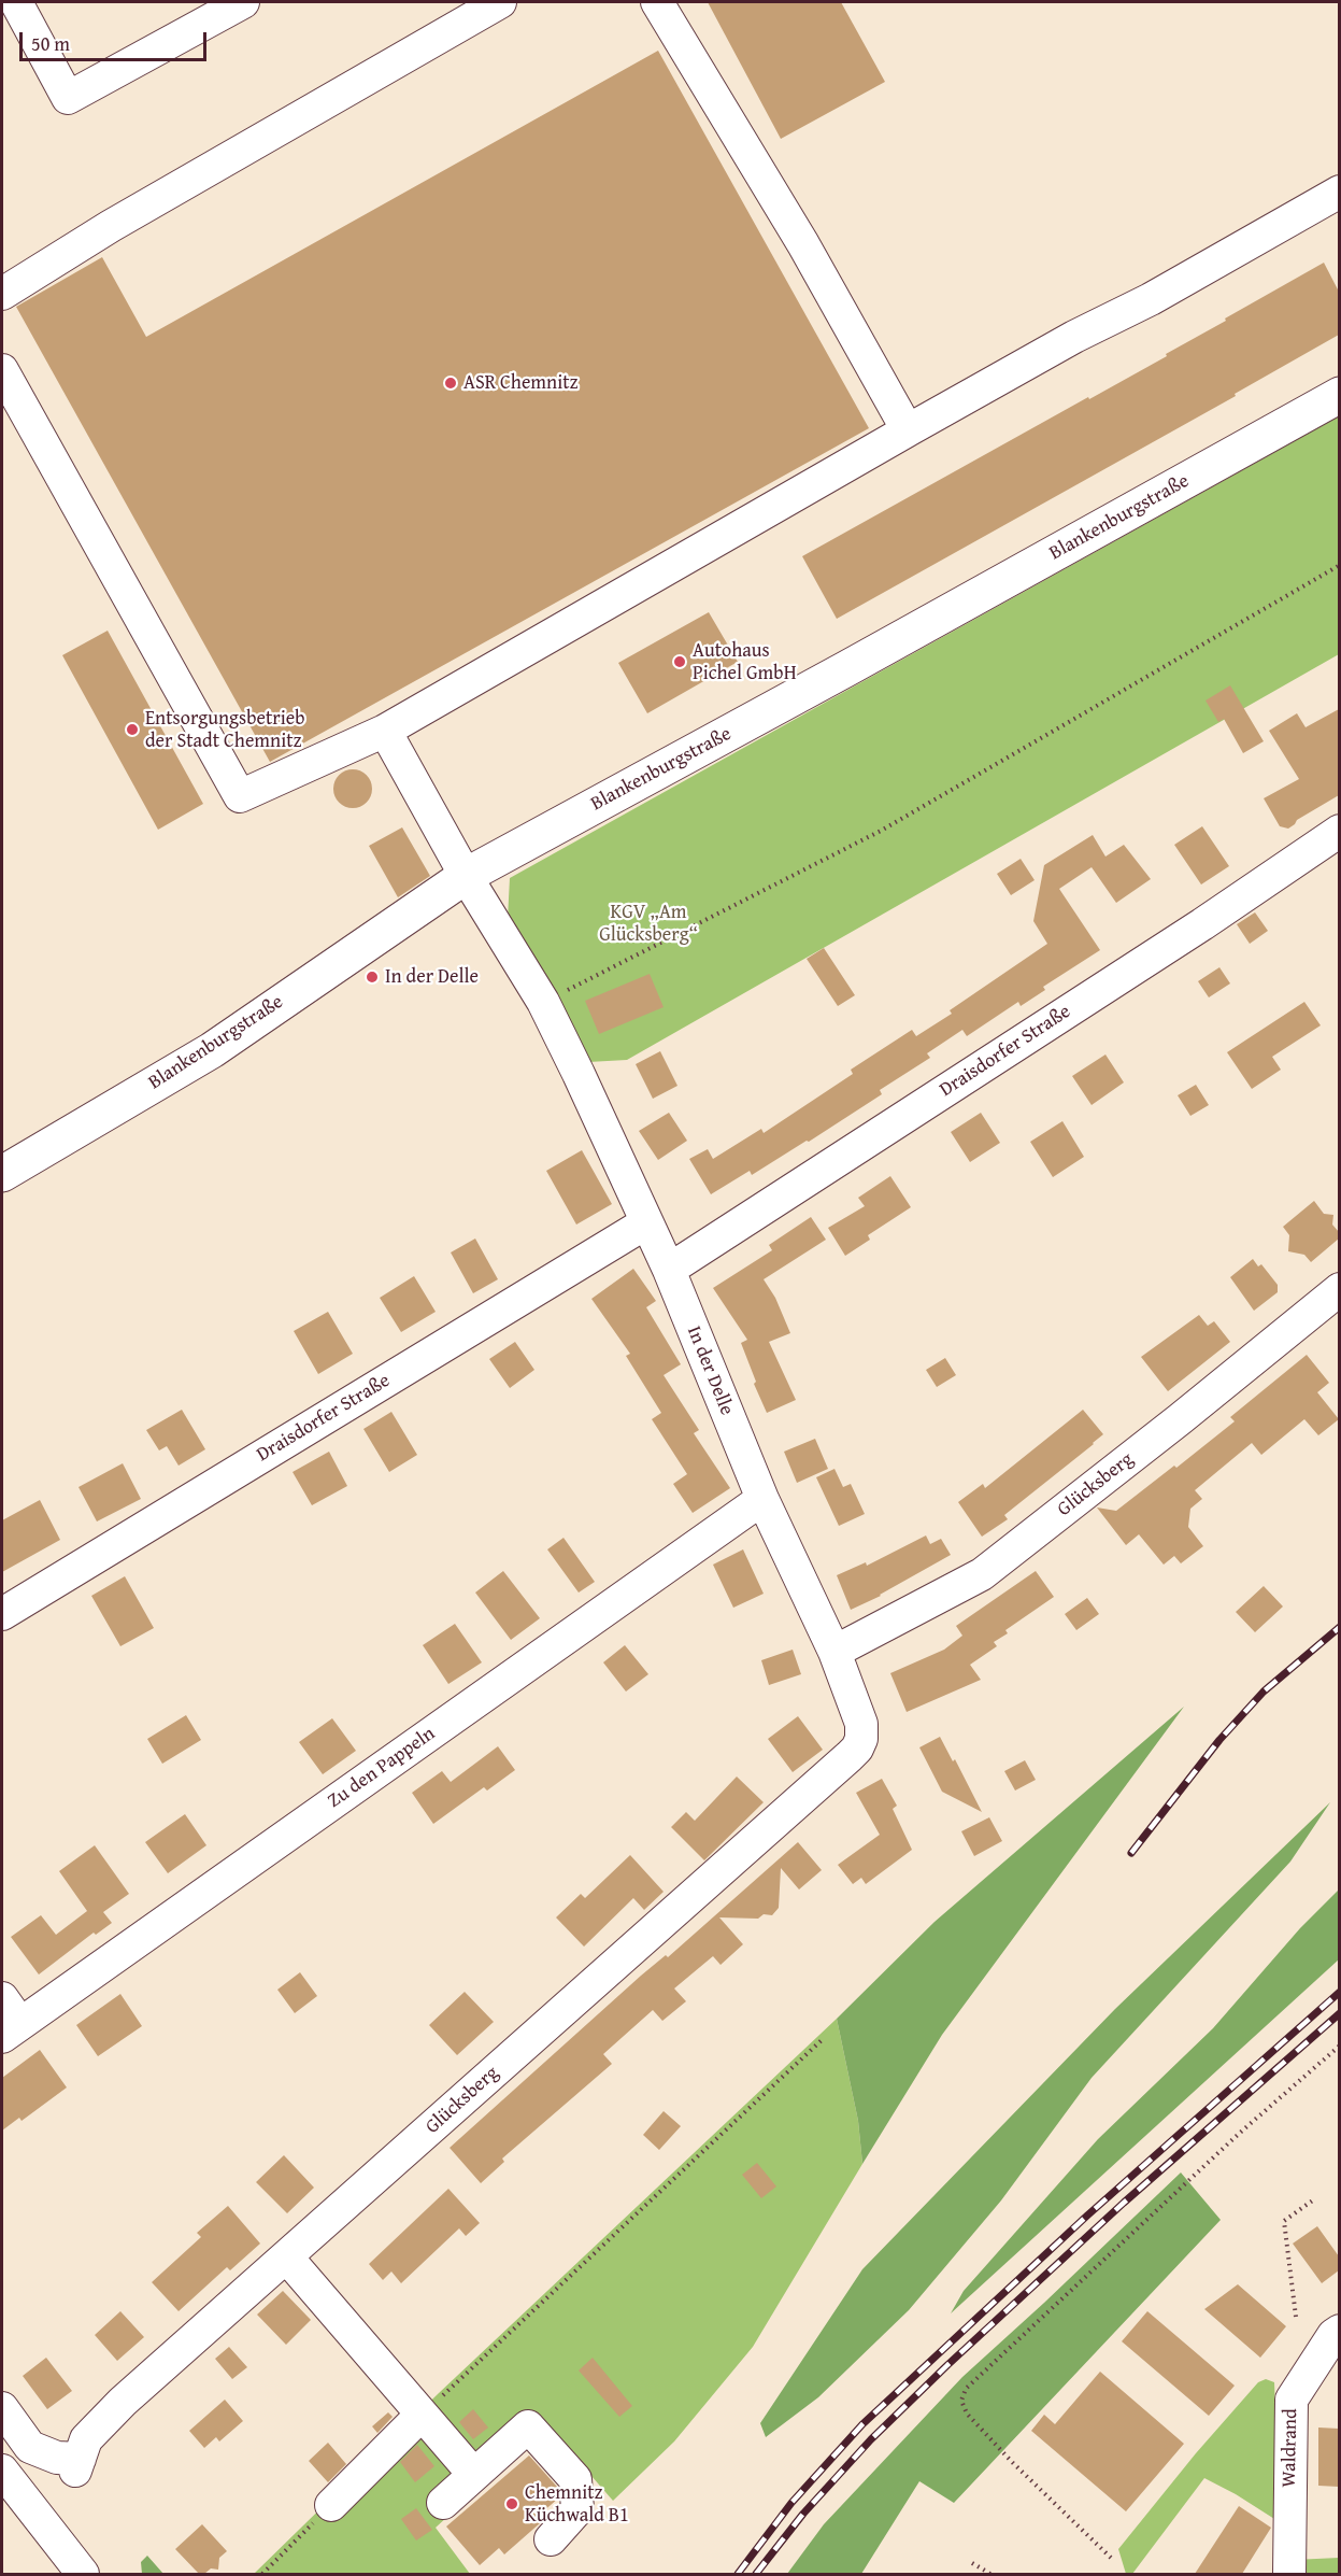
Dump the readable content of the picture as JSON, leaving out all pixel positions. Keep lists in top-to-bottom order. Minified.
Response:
{"streets":{"main road":["Blankenburgstraße"],"street":["Draisdorfer Straße","In der Delle","Glücksberg","Zu den Pappeln","Waldrand"]},"crossings":[["Blankenburgstraße","In der Delle"],["Draisdorfer Straße","In der Delle"],["In der Delle","Glücksberg"],["In der Delle","Zu den Pappeln"]],"parks":["KGV „Am Glücksberg“"],"places":["ASR Chemnitz","Autohaus Pichel GmbH","Entsorgungsbetrieb der Stadt Chemnitz","In der Delle","Chemnitz Küchwald B1"],"scale_bar":"50 m"}
